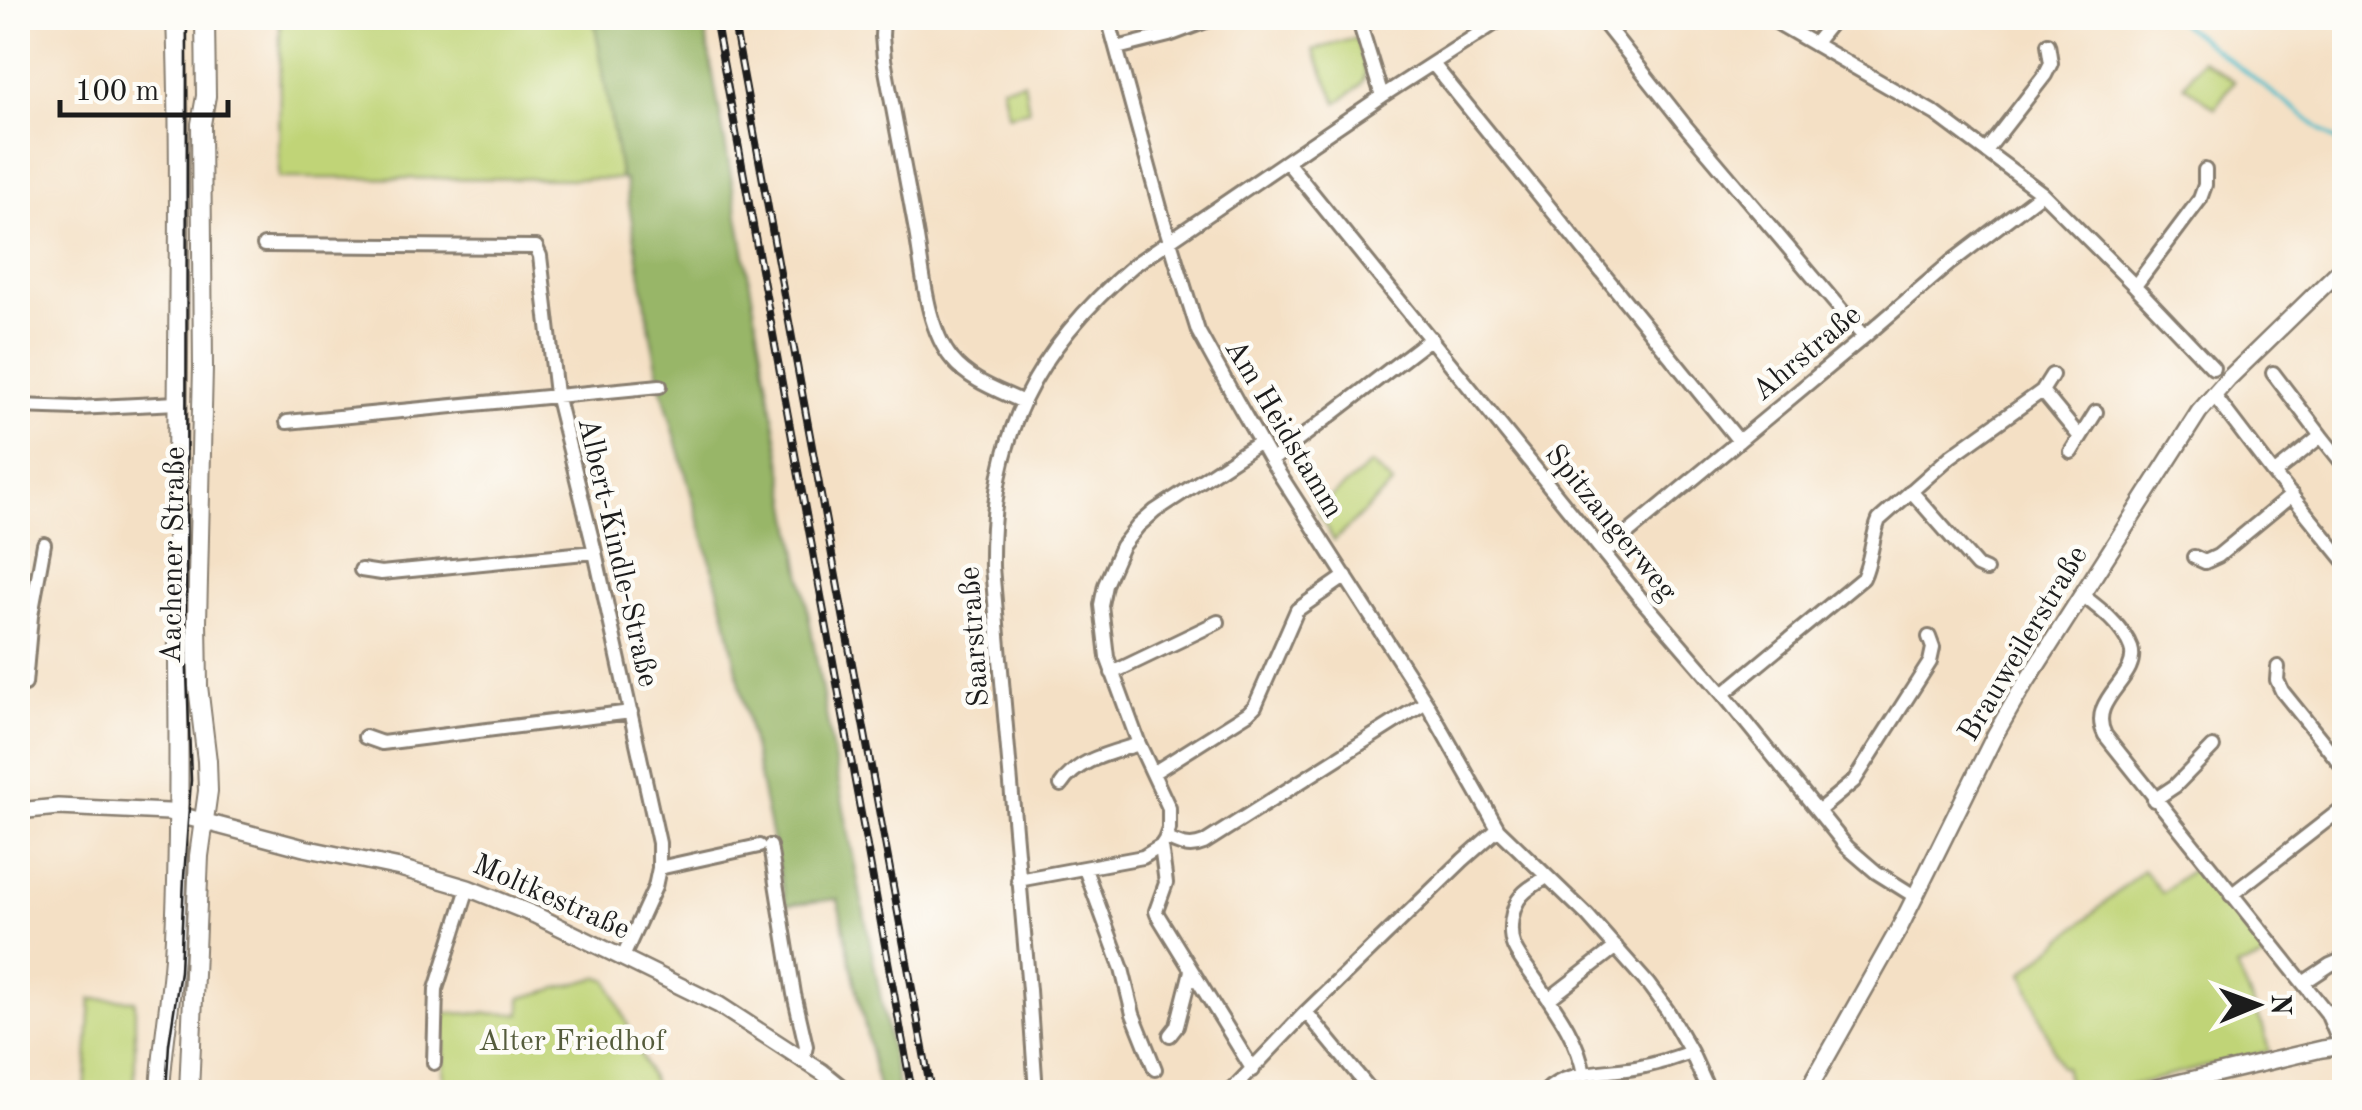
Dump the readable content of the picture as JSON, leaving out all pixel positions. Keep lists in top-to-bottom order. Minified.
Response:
{"streets":{"main road":["Aachener Straße"],"street":["Ahrstraße","Am Heidstamm","Spitzangerweg","Albert-Kindle-Straße","Saarstraße","Brauweilerstraße","Moltkestraße"]},"crossings":[["Ahrstraße","Spitzangerweg"],["Am Heidstamm","Saarstraße"],["Spitzangerweg","Saarstraße"],["Spitzangerweg","Brauweilerstraße"],["Albert-Kindle-Straße","Moltkestraße"],["Aachener Straße","Moltkestraße"]],"parks":["Alter Friedhof"],"scale_bar":"100 m","north":"right"}
